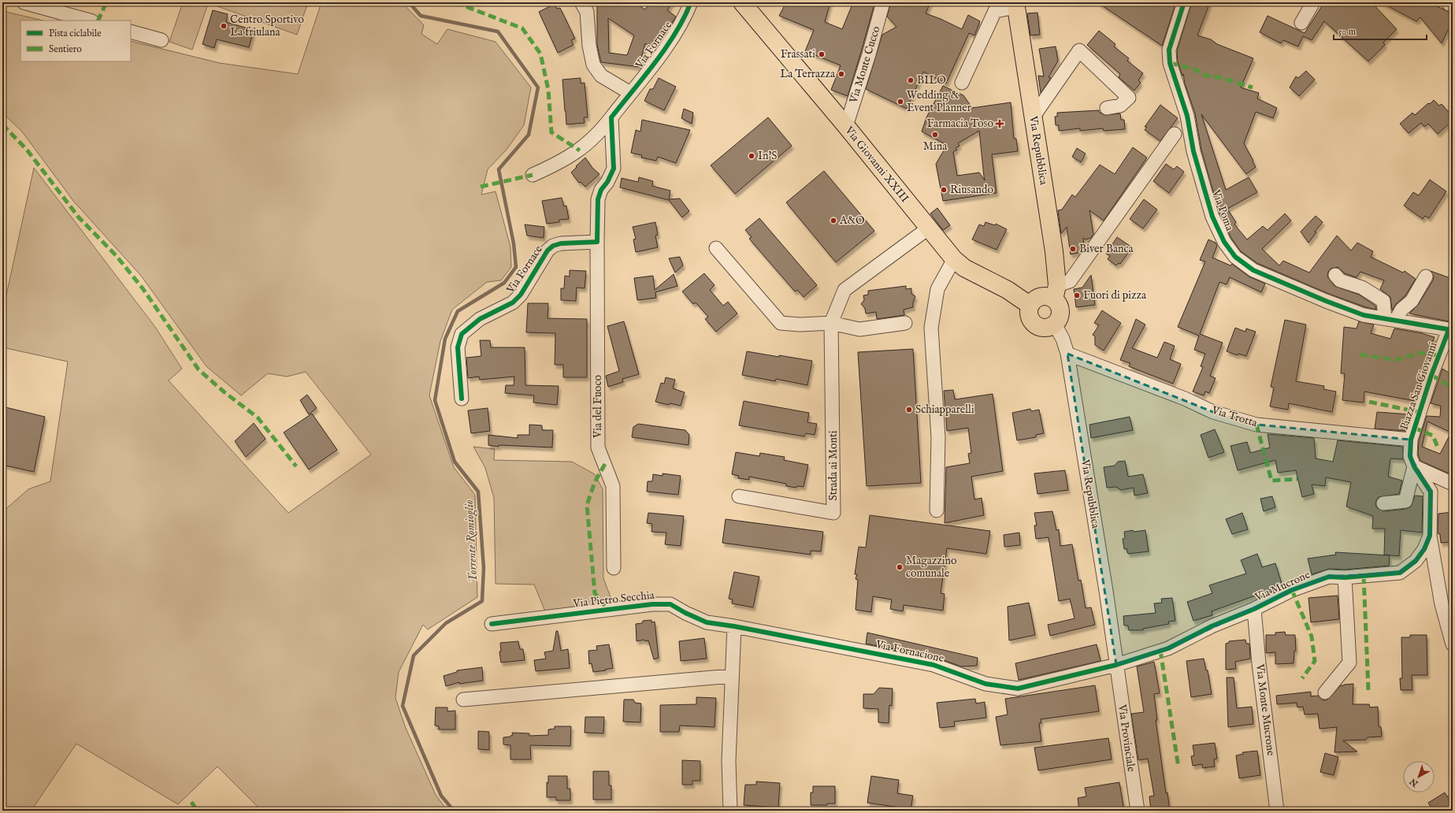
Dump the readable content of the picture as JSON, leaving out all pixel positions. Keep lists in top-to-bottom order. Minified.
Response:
{"streets":{"main road":["Via Repubblica","Via Giovanni XXIII"],"street":["Via Fornace","Via Monte Cucco","Via Poma","Piazza San Giovanni","Via del Fuoco","Via Trotta","Strada ai Monti","Via Mucrone","Via Pietro Secchia","Via Fornacione","Via Monte Mucrone","Via Provinciale"]},"crossings":[["Via Fornace","Via del Fuoco"],["Via Monte Cucco","Via Giovanni XXIII"],["Via Repubblica","Via Giovanni XXIII"],["Via Repubblica","Via Trotta"],["Via Repubblica","Via Mucrone"],["Via Repubblica","Via Fornacione"],["Via Repubblica","Via Provinciale"],["Via Giovanni XXIII","Strada ai Monti"],["Via Poma","Piazza San Giovanni"],["Piazza San Giovanni","Via Trotta"],["Piazza San Giovanni","Via Mucrone"],["Via Mucrone","Via Fornacione"],["Via Mucrone","Via Monte Mucrone"],["Via Mucrone","Via Provinciale"],["Via Pietro Secchia","Via Fornacione"],["Via Fornacione","Via Provinciale"]],"water":["Torrente Romioglio"],"places":{"other":["Centro Sportivo La friulana","Frassati","La Terrazza","BILO","Wedding & Event Planner","Mina","In'S","Riusando","A&O","Biver Banca","Fuori di pizza","Schiapparelli","Magazzino comunale"],"health":["Farmacia Toso"]},"legend":["Pista ciclabile","Sentiero"],"scale_bar":"50 m","north":"bottom left"}
